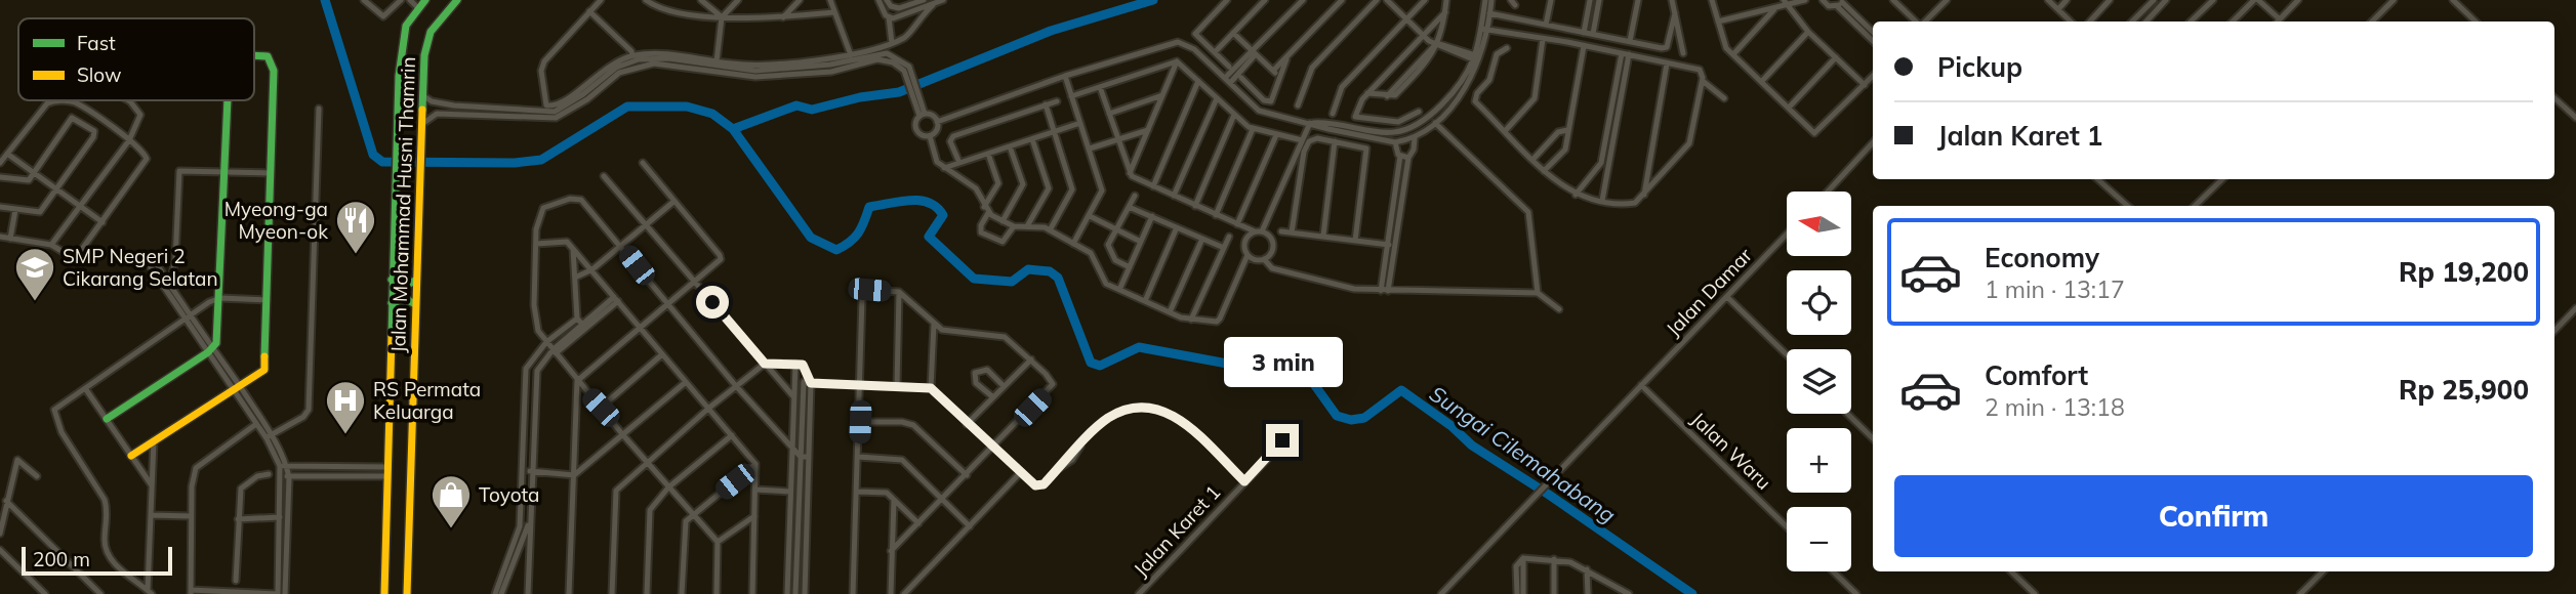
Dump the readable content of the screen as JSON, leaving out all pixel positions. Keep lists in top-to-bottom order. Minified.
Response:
{"streets":{"street":["Jalan Mohammad Husni Thamrin","Jalan Damar","Jalan Waru","Jalan Karet 1"]},"crossings":[["Jalan Damar","Jalan Waru"]],"water":["Sungai Cilemahabang"],"places":{"restaurant":["Myeong-ga Myeon-ok"],"school or university":["SMP Negeri 2 Cikarang Selatan"],"hospital":["RS Permata Keluarga"],"shop":["Toyota"]},"legend":["Fast","Slow"],"scale_bar":"200 m","north":"left","page":{"banner":["Pickup","Jalan Karet 1"],"map_buttons":["+","−"],"list":[{"name":"Economy","note":"1 min · 13:17","value":"Rp 19,200"},{"name":"Comfort","note":"2 min · 13:18","value":"Rp 25,900"}],"bubble":"3 min","buttons":"Confirm","scale":"200 m"}}
